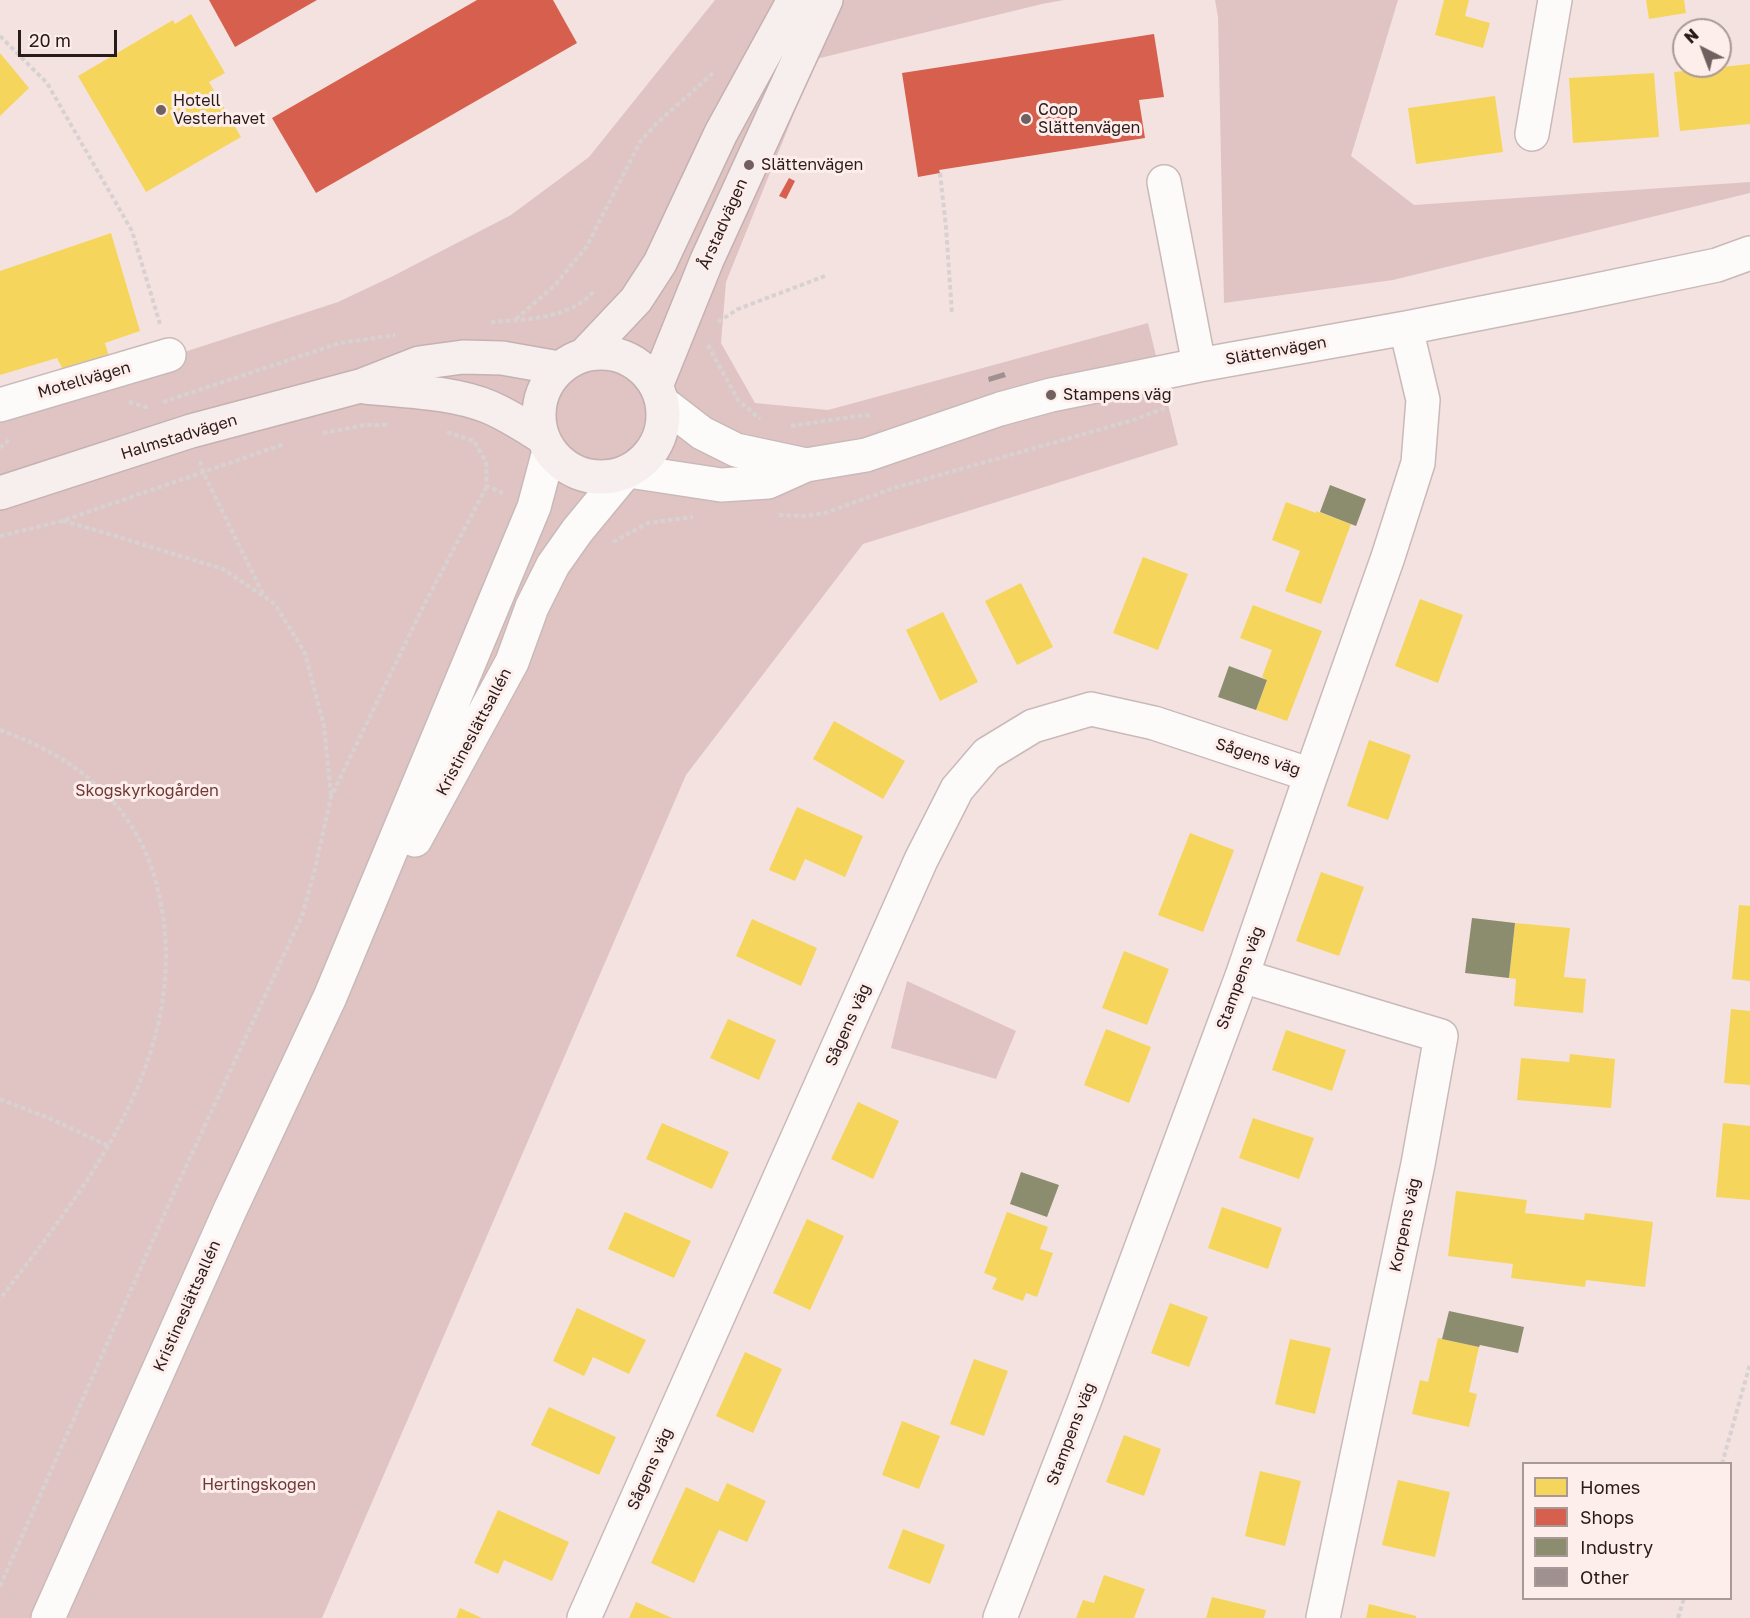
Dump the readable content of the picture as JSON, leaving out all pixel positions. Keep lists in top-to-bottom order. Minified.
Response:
{"streets":{"main road":["Årstadvägen","Halmstadvägen"],"street":["Slättenvägen","Motellvägen","Kristineslättsallén","Sågens väg","Stampens väg","Korpens väg"]},"crossings":[["Årstadvägen","Slättenvägen"],["Årstadvägen","Halmstadvägen"],["Årstadvägen","Kristineslättsallén"],["Slättenvägen","Halmstadvägen"],["Slättenvägen","Kristineslättsallén"],["Slättenvägen","Stampens väg"],["Halmstadvägen","Kristineslättsallén"],["Sågens väg","Stampens väg"],["Stampens väg","Korpens väg"]],"parks":["Skogskyrkogården","Hertingskogen"],"places":["Hotell Vesterhavet","Coop Slättenvägen","Slättenvägen","Stampens väg"],"legend":["Homes","Shops","Industry","Other"],"scale_bar":"20 m","north":"top left"}
